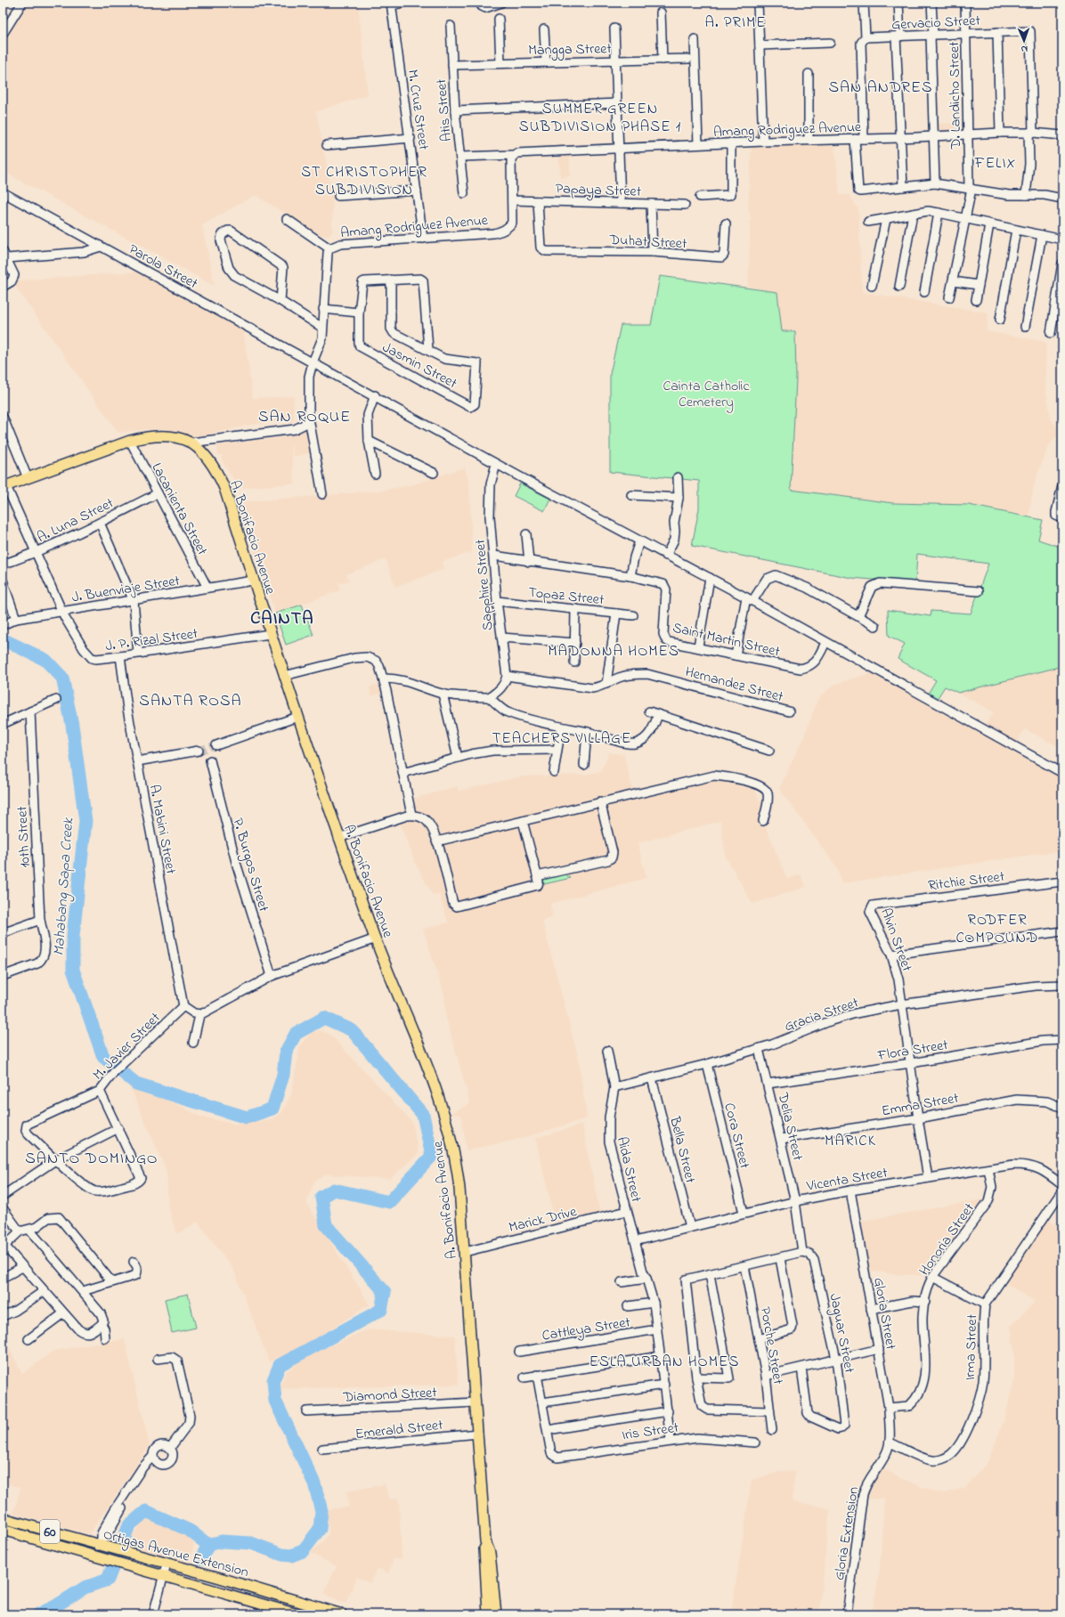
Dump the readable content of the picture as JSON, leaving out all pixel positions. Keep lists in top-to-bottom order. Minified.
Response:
{"streets":{"main road":["A. Bonifacio Avenue","60","Ortigas Avenue Extension"],"street":["Gervacio Street","Mangga Street","D. Landicho Street","M. Cruz Street","Atis Street","Amang Rodriguez Avenue","Papaya Street","Duhat Street","Parola Street","Jasmin Street","Lacanienta Street","A. Luna Street","Sapphire Street","J. Buenviaje Street","Topaz Street","J. P. Rizal Street","Saint Martin Street","Hernandez Street","A. Mabini Street","10th Street","P. Burgos Street","Ritchie Street","Alvin Street","Gracia Street","M. Javier Street","Flora Street","Emma Street","Delia Street","Cora Street","Bella Street","Aida Street","Vicenta Street","Marick Drive","Honoria Street","Gloria Street","Cattleya Street","Jaguar Street","Porche Street","Irma Street","Diamond Street","Emerald Street","Iris Street","Gloria Extension"]},"crossings":[["Gervacio Street","D. Landicho Street"],["Gervacio Street","Amang Rodriguez Avenue"],["Mangga Street","Atis Street"],["D. Landicho Street","Amang Rodriguez Avenue"],["M. Cruz Street","Amang Rodriguez Avenue"],["Atis Street","Amang Rodriguez Avenue"],["Amang Rodriguez Avenue","Papaya Street"],["Amang Rodriguez Avenue","Parola Street"],["Papaya Street","Duhat Street"],["Parola Street","Sapphire Street"],["Parola Street","Saint Martin Street"],["Lacanienta Street","A. Luna Street"],["Lacanienta Street","A. Bonifacio Avenue"],["Lacanienta Street","J. Buenviaje Street"],["A. Bonifacio Avenue","J. Buenviaje Street"],["A. Bonifacio Avenue","J. P. Rizal Street"],["A. Bonifacio Avenue","Marick Drive"],["A. Bonifacio Avenue","Diamond Street"],["A. Bonifacio Avenue","Emerald Street"],["Sapphire Street","Topaz Street"],["Sapphire Street","Saint Martin Street"],["Sapphire Street","Hernandez Street"],["J. Buenviaje Street","J. P. Rizal Street"],["J. P. Rizal Street","A. Mabini Street"],["A. Mabini Street","M. Javier Street"],["Ritchie Street","Alvin Street"],["Alvin Street","Gracia Street"],["Alvin Street","Flora Street"],["Alvin Street","Emma Street"],["Alvin Street","Vicenta Street"],["Gracia Street","Delia Street"],["Gracia Street","Cora Street"],["Gracia Street","Bella Street"],["Gracia Street","Aida Street"],["Flora Street","Delia Street"],["Emma Street","Delia Street"],["Delia Street","Vicenta Street"],["Delia Street","Jaguar Street"],["Cora Street","Vicenta Street"],["Bella Street","Vicenta Street"],["Aida Street","Vicenta Street"],["Aida Street","Marick Drive"],["Aida Street","Cattleya Street"],["Aida Street","Iris Street"],["Vicenta Street","Honoria Street"],["Vicenta Street","Gloria Street"],["Honoria Street","Gloria Street"],["Gloria Street","Irma Street"],["Gloria Street","Gloria Extension"],["Irma Street","Gloria Extension"]],"districts":["A. PRIME","SAN ANDRES","SUMMER GREEN SUBDIVISION PHASE 1","FELIX","ST CHRISTOPHER SUBDIVISION","SAN ROQUE","CAINTA","MADONNA HOMES","SANTA ROSA","TEACHERS VILLAGE","RODFER COMPOUND","MARICK","SANTO DOMINGO","ESLA URBAN HOMES"],"water":["Mahabang Sapa Creek"],"parks":["Cainta Catholic Cemetery"],"north":"bottom"}
